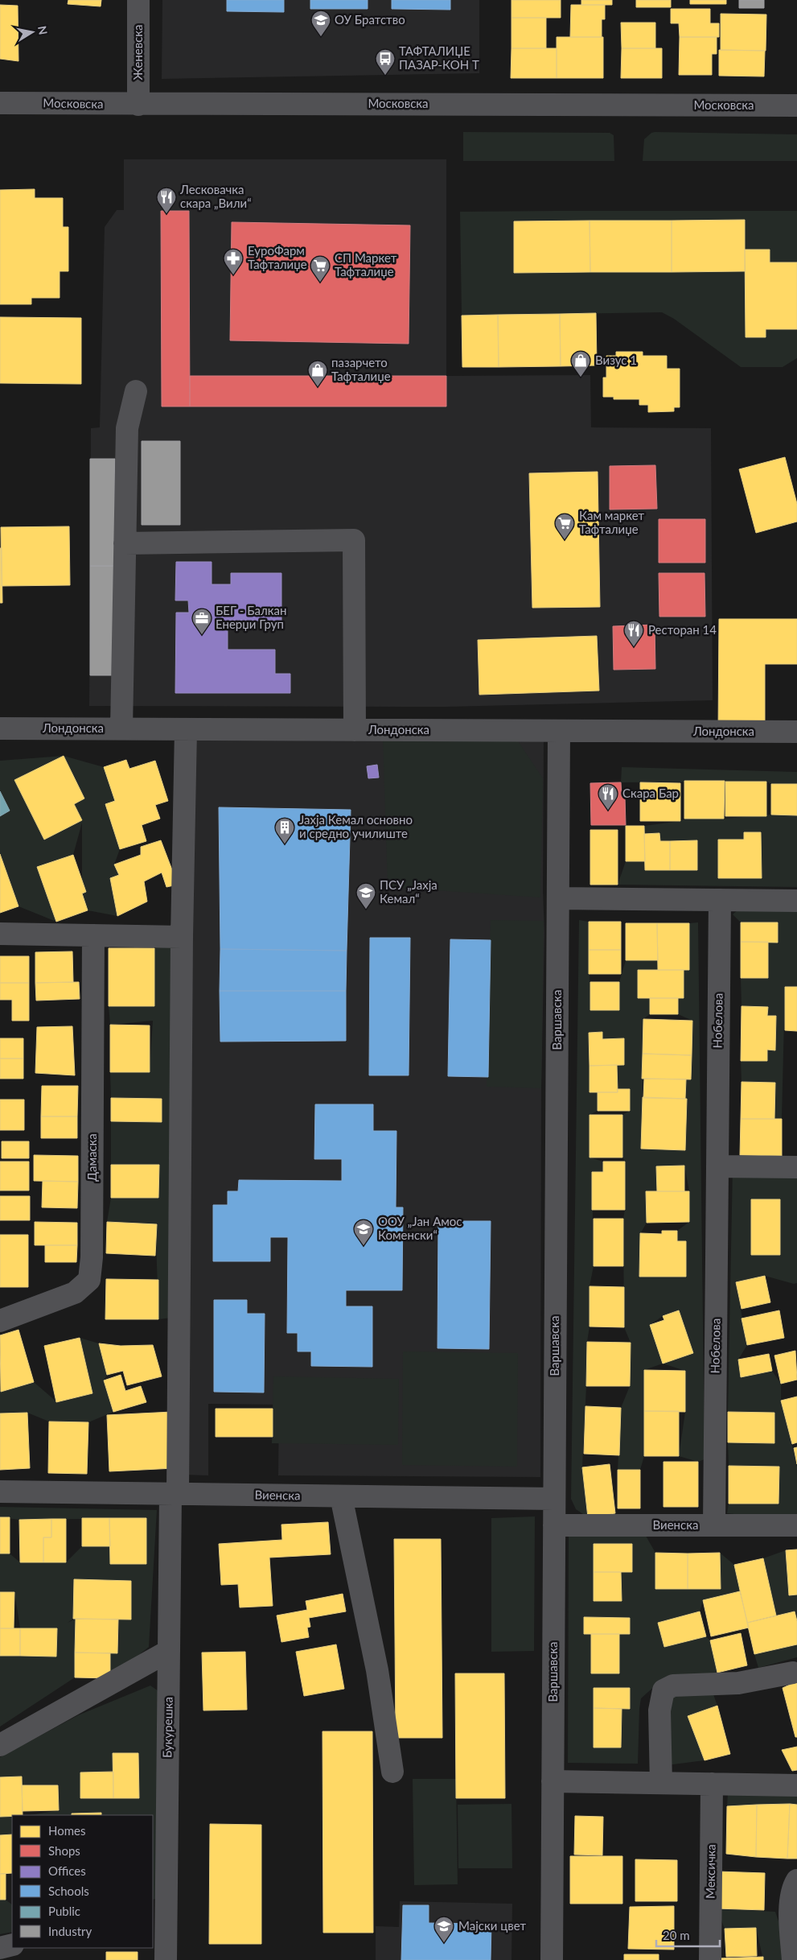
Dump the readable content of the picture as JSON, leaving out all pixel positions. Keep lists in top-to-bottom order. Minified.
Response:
{"streets":{"street":["Женевска","Московска","Лондонска","Варшавска","Нобелова","Дамаска","Виенска","Букурешка","Мексичка"]},"crossings":[["Женевска","Московска"],["Лондонска","Варшавска"],["Лондонска","Букурешка"],["Варшавска","Виенска"],["Нобелова","Виенска"],["Виенска","Букурешка"]],"places":{"school or university":["ОУ Братство","ПСУ „Јахја Кемал“","ООУ „Јан Амос Коменски“","Мајски цвет"],"bus stop":["ТАФТАЛИЏЕ ПАЗАР-КОН Т"],"restaurant":["Лесковачка скара „Вили“","Ресторан 14","Скара Бар"],"pharmacy":["ЕуроФарм Тафталиџе"],"supermarket":["СП Маркет Тафталиџе","Кам маркет Тафталиџе"],"shop":["Визус 1","пазарчето Тафталиџе"],"office":["БЕГ - Балкан Енерџи Груп"],"building":["Јахја Кемал основно и средно училиште"]},"legend":["Homes","Shops","Offices","Schools","Public","Industry"],"scale_bar":"20 m","north":"right"}
